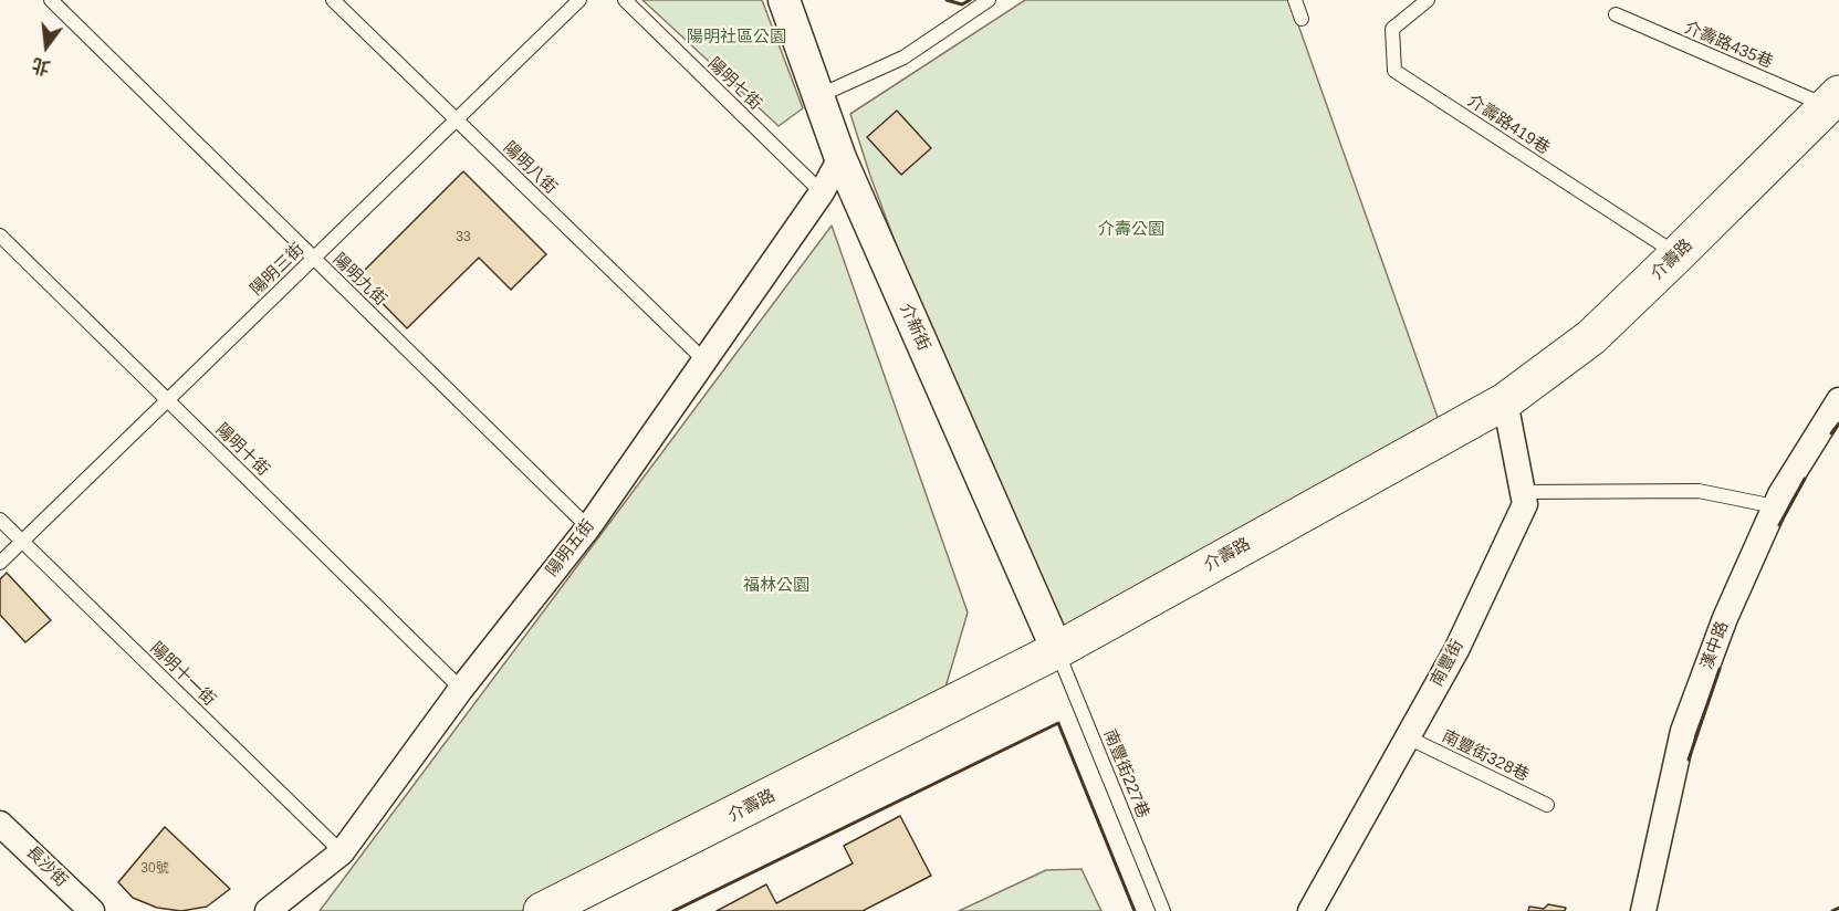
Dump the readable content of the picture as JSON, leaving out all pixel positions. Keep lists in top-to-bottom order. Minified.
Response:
{"streets":{"main road":["介壽路"],"street":["介新街","陽明五街","漢中路","南豐街","長沙街"],"lane":["介壽路435巷","陽明七街","介壽路419巷","陽明八街","陽明三街","陽明九街","陽明十街","陽明十一街","南豐街328巷","南豐街227巷"]},"crossings":[["介壽路435巷","介壽路"],["陽明七街","陽明五街"],["介壽路419巷","介壽路"],["陽明八街","陽明三街"],["陽明八街","陽明五街"],["介壽路","介新街"],["介壽路","南豐街"],["介壽路","南豐街227巷"],["陽明三街","陽明九街"],["陽明三街","陽明十街"],["陽明三街","陽明十一街"],["陽明九街","陽明五街"],["介新街","陽明五街"],["介新街","南豐街227巷"],["陽明十街","陽明五街"],["陽明五街","陽明十一街"],["南豐街","南豐街328巷"]],"parks":["陽明社區公園","介壽公園","福林公園"],"house_numbers":["33","30號"],"north":"bottom"}
